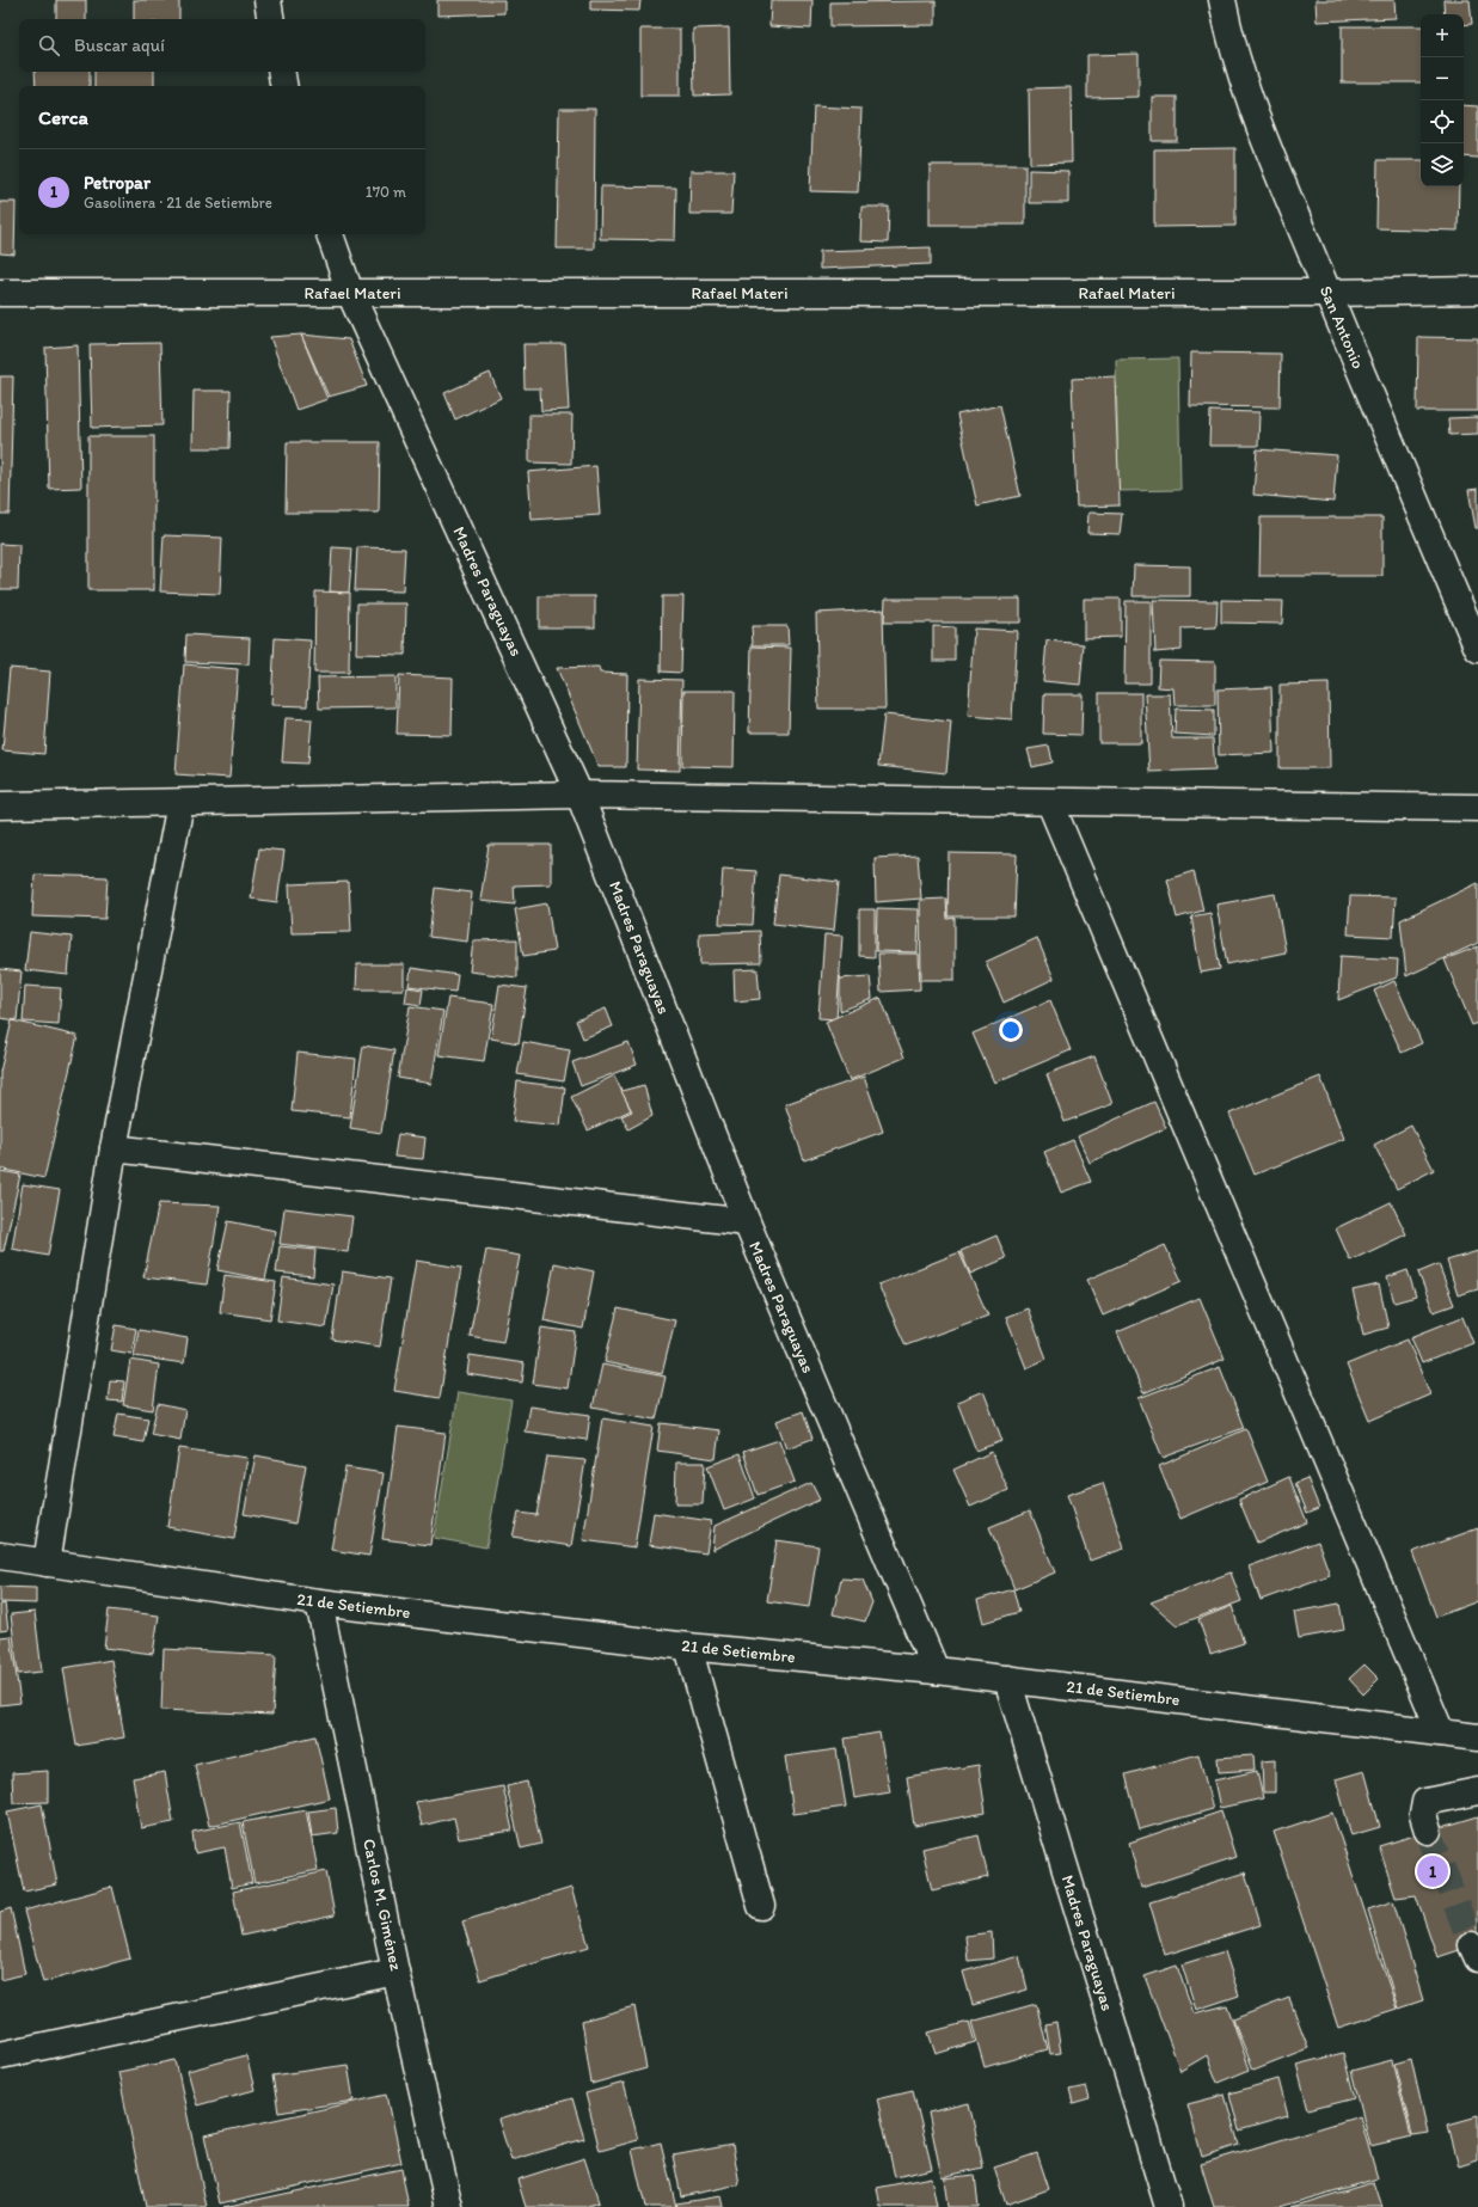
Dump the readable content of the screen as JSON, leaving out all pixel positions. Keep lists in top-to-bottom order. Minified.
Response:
{"streets":{"street":["Rafael Materi","San Antonio","Madres Paraguayas","21 de Setiembre","Carlos M. Giménez"]},"crossings":[["Rafael Materi","San Antonio"],["Rafael Materi","Madres Paraguayas"],["Madres Paraguayas","21 de Setiembre"],["21 de Setiembre","Carlos M. Giménez"]],"page":{"map_buttons":["+","−"],"search":"Buscar aquí","heading":"Cerca","list":[{"mark":"1","name":"Petropar","note":"Gasolinera · 21 de Setiembre","value":"170 m"}],"pins":"1"}}
